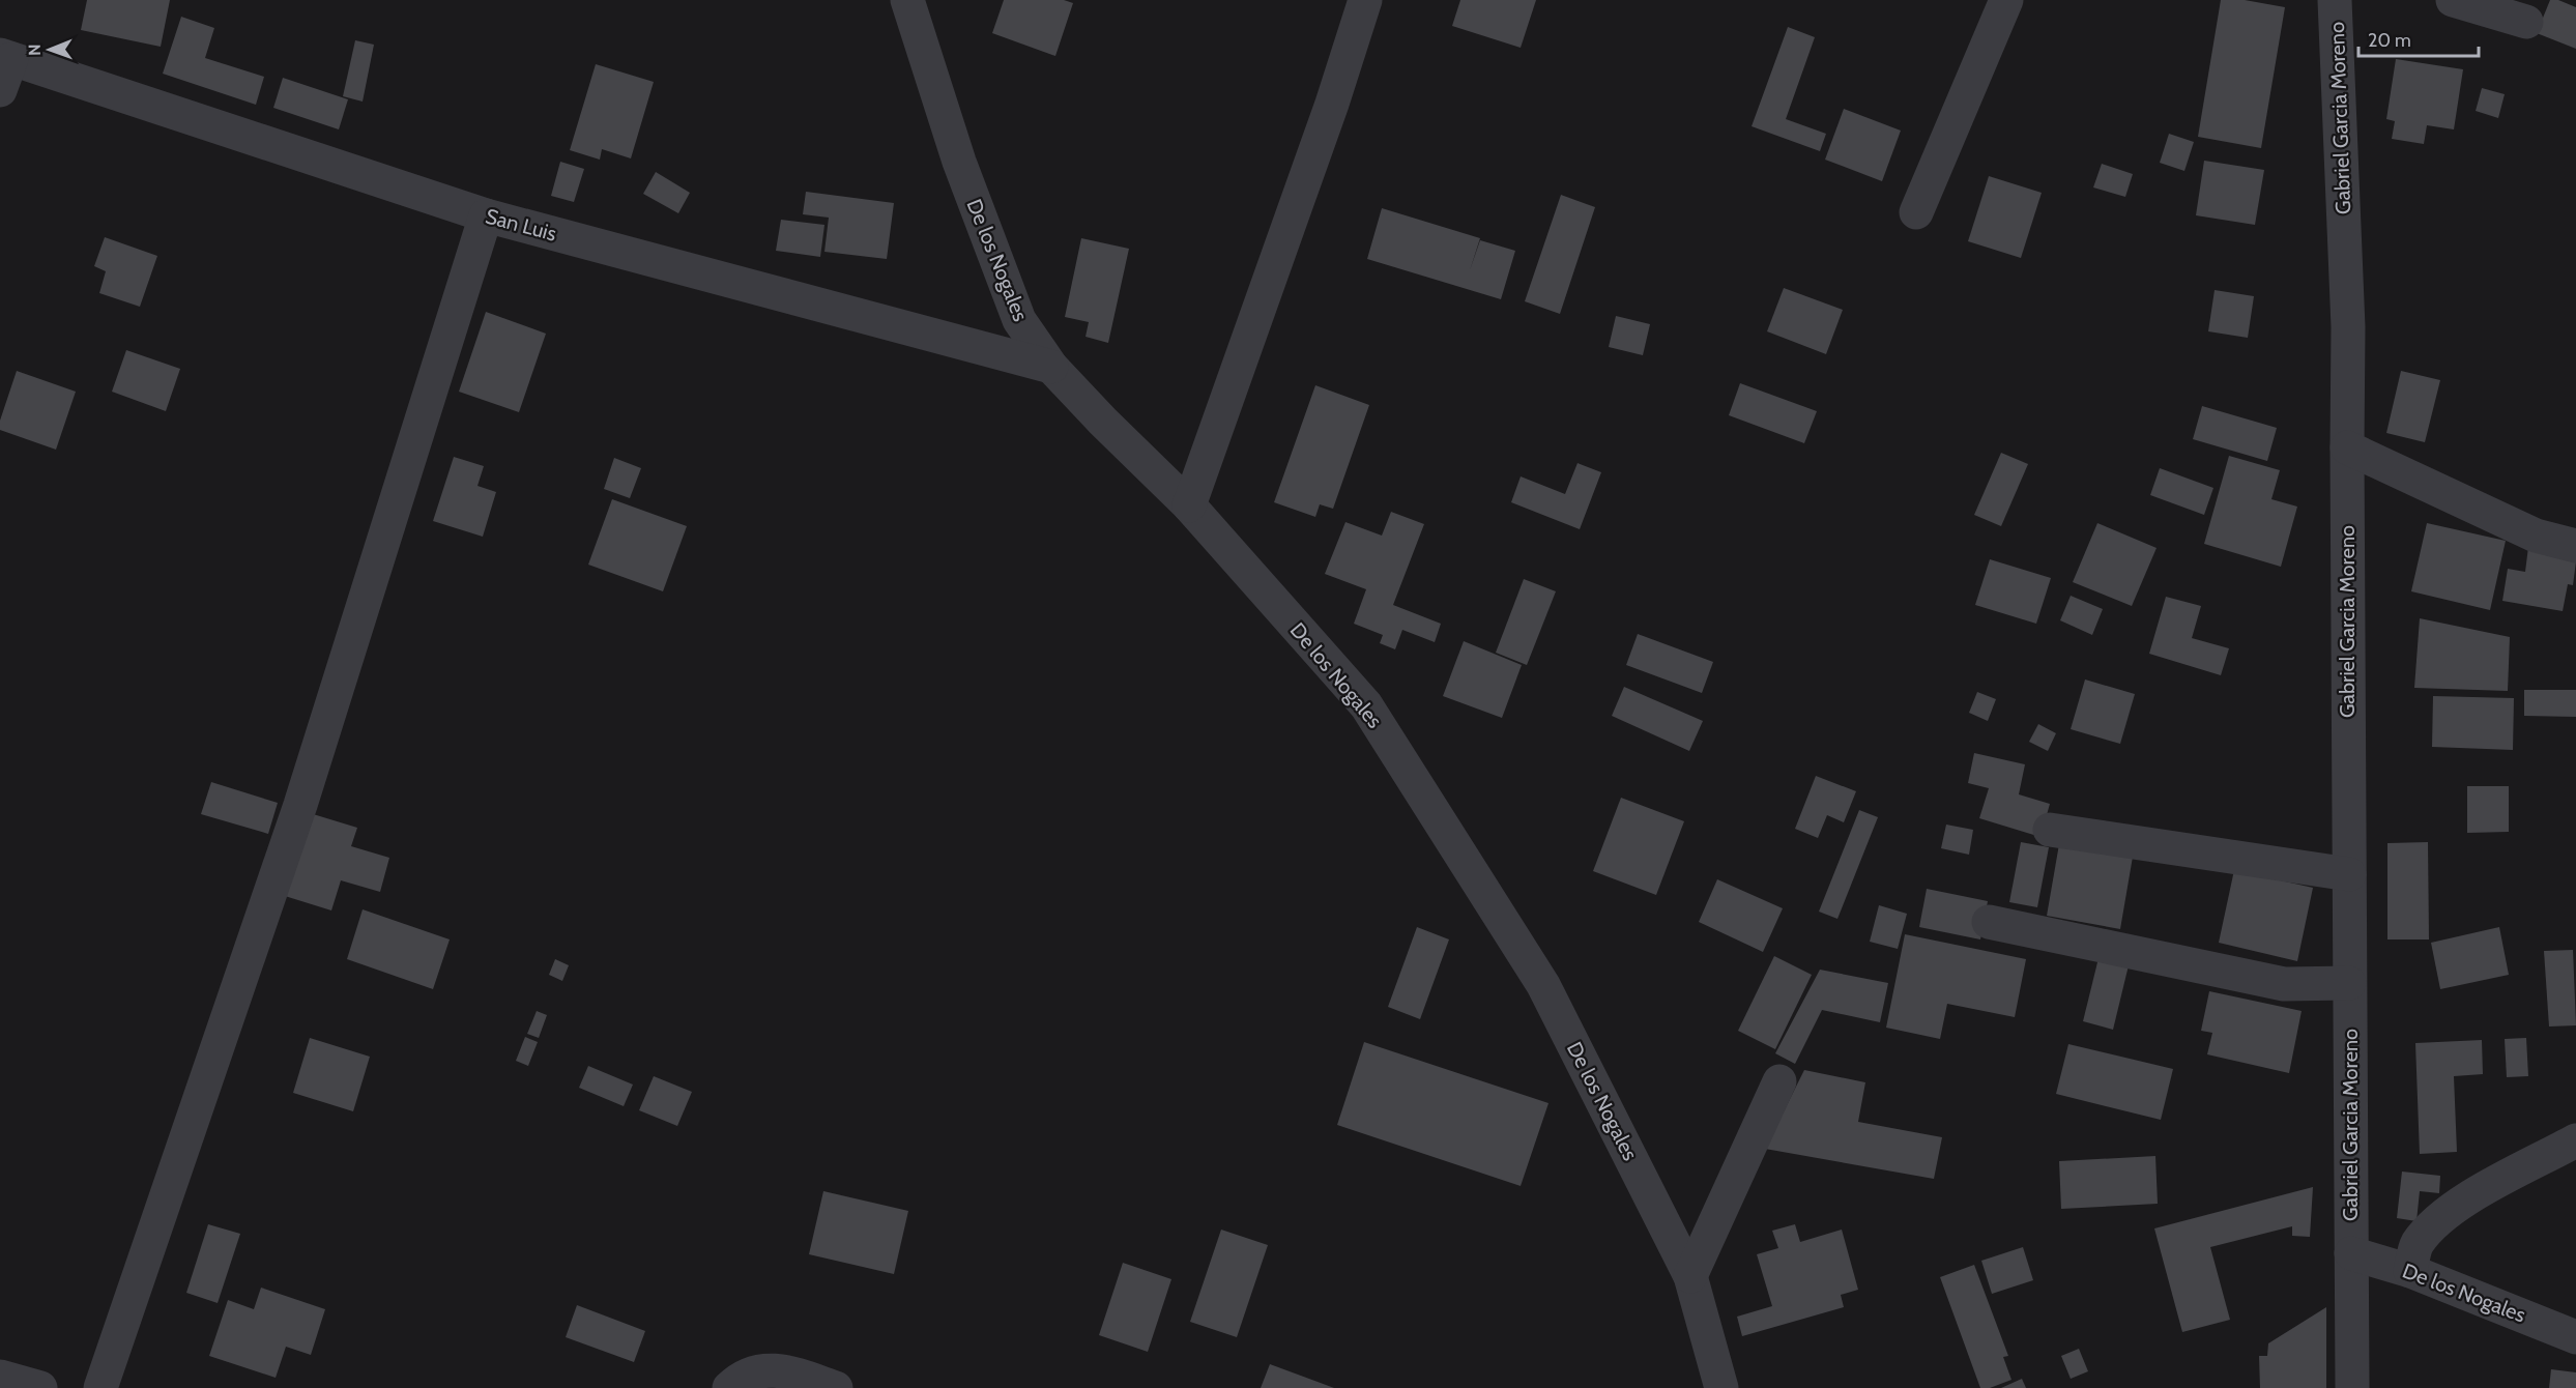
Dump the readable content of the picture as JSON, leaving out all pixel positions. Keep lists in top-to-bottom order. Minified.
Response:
{"streets":{"street":["Gabriel Garcia Moreno","San Luis","De los Nogales"]},"crossings":[["Gabriel Garcia Moreno","De los Nogales"],["San Luis","De los Nogales"]],"scale_bar":"20 m","north":"left"}
